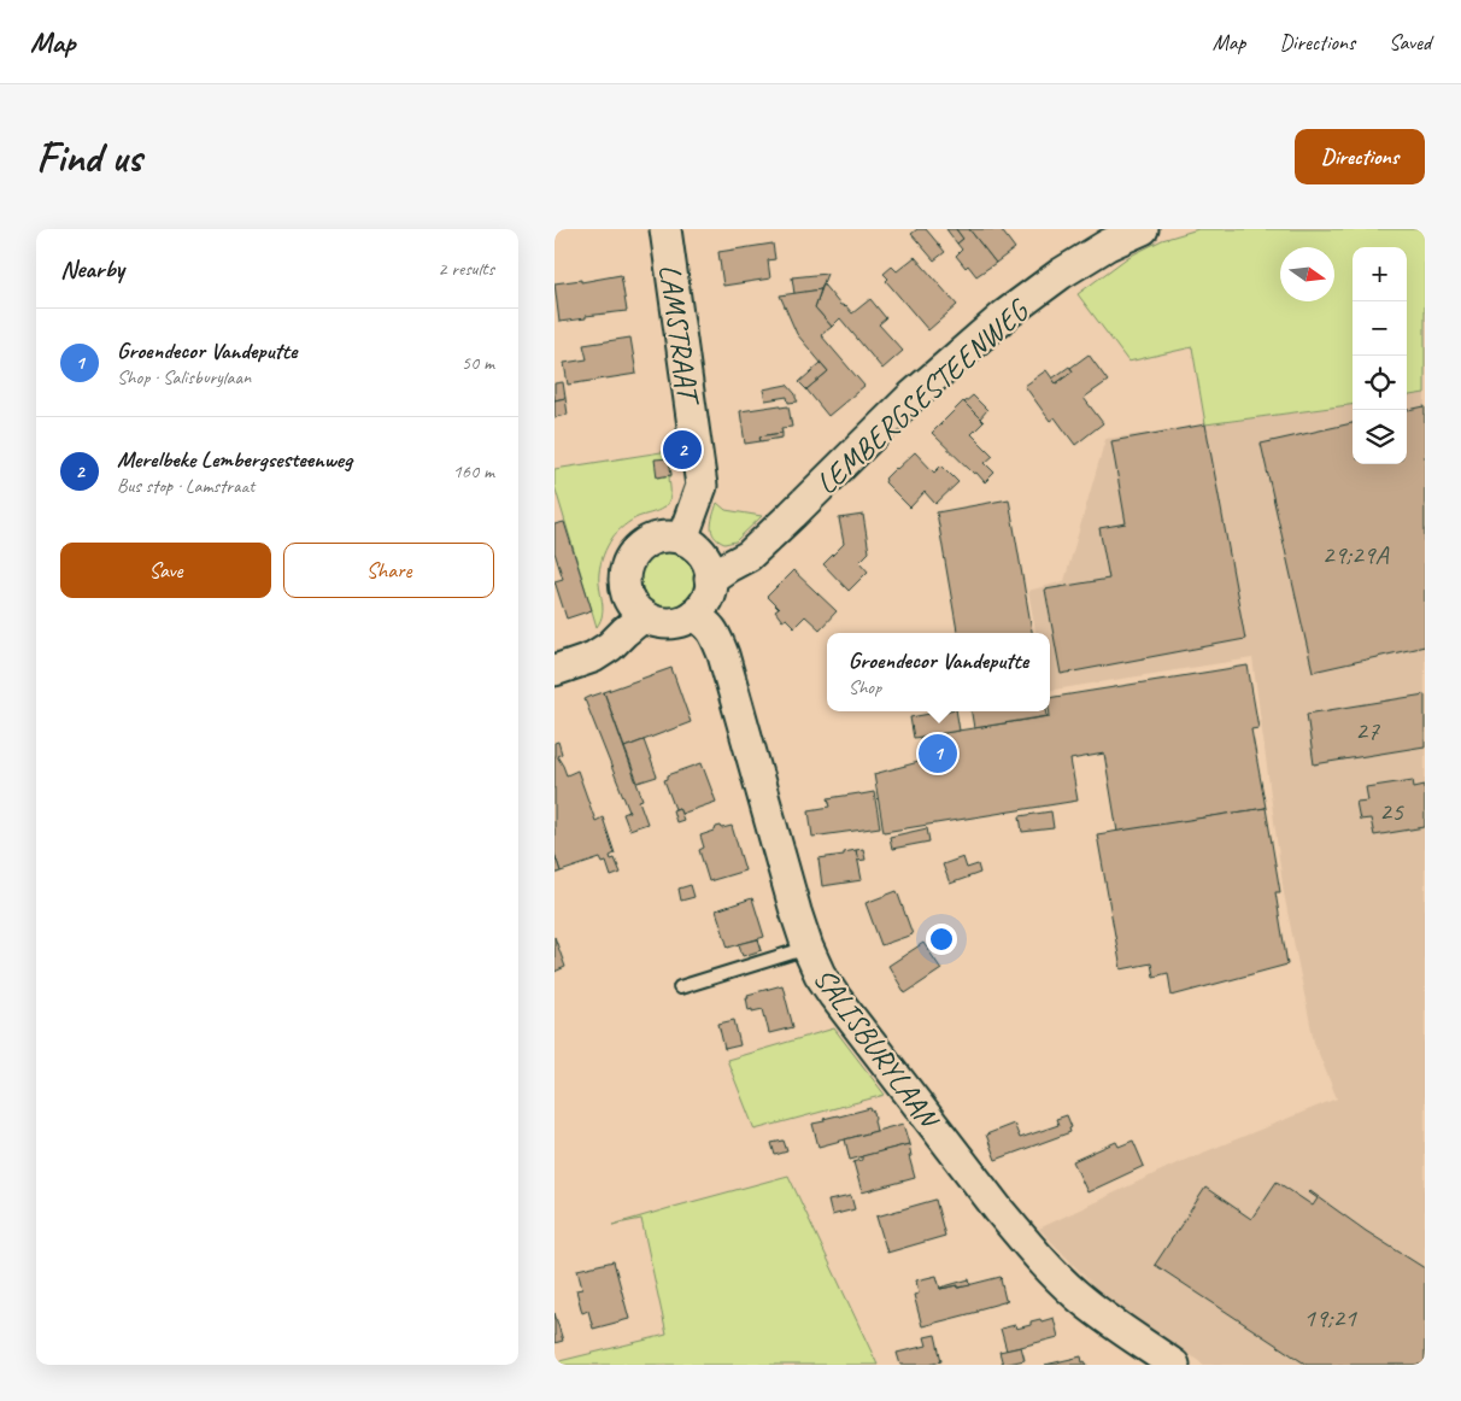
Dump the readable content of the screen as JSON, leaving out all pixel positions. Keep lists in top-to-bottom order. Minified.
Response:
{"streets":{"street":["LAMSTRAAT","LEMBERGSESTEENWEG","SALISBURYLAAN"]},"crossings":[["LAMSTRAAT","LEMBERGSESTEENWEG"],["LAMSTRAAT","SALISBURYLAAN"],["LEMBERGSESTEENWEG","SALISBURYLAAN"]],"house_numbers":["29;29A","27","25","19;21"],"north":"right","page":{"header":"Map","nav":["Map","Directions","Saved"],"buttons":["Directions",["Save","Share"]],"title":"Find us","heading":["Nearby","2 results"],"map_buttons":["+","−"],"list":[{"mark":"1","name":"Groendecor Vandeputte","note":"Shop · Salisburylaan","value":"50 m"},{"mark":"2","name":"Merelbeke Lembergsesteenweg","note":"Bus stop · Lamstraat","value":"160 m"}],"pins":["2","1"],"popup":["Groendecor Vandeputte","Shop"]}}
